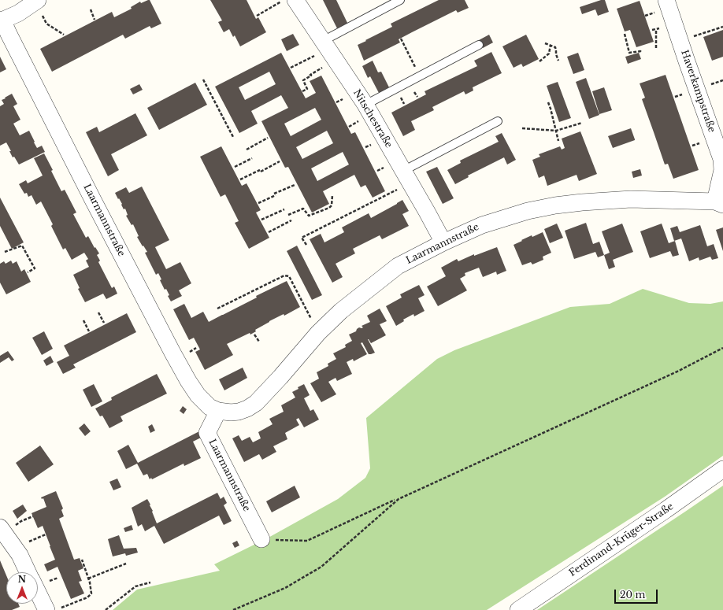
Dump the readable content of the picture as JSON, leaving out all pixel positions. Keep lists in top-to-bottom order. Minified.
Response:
{"streets":{"street":["Haverkampstraße","Nitschestraße","Laarmannstraße","Ferdinand-Krüger-Straße"]},"crossings":[["Haverkampstraße","Laarmannstraße"],["Nitschestraße","Laarmannstraße"]],"scale_bar":"20 m","north":"top"}
